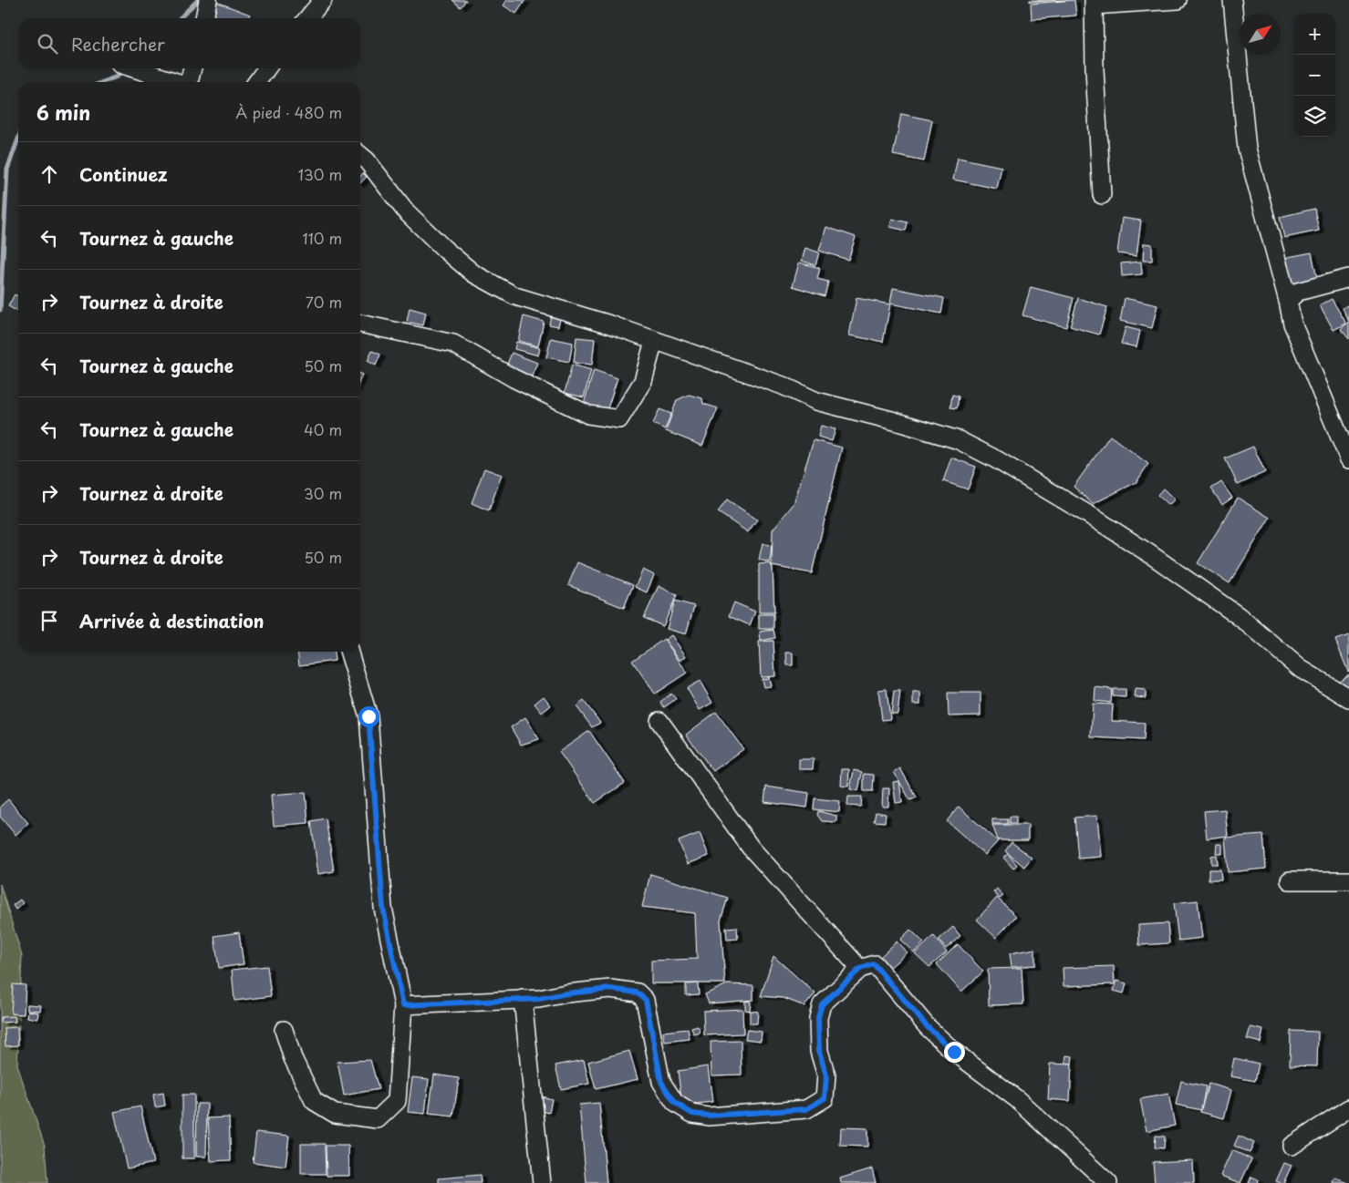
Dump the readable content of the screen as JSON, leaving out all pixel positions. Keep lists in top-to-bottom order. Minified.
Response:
{"north":"top right","page":{"map_buttons":["+","−"],"search":"Rechercher","heading":["6 min","À pied · 480 m"],"list":[["Continuez","130 m"],["Tournez à gauche","110 m"],["Tournez à droite","70 m"],["Tournez à gauche","50 m"],["Tournez à gauche","40 m"],["Tournez à droite","30 m"],["Tournez à droite","50 m"],"Arrivée à destination"]}}
